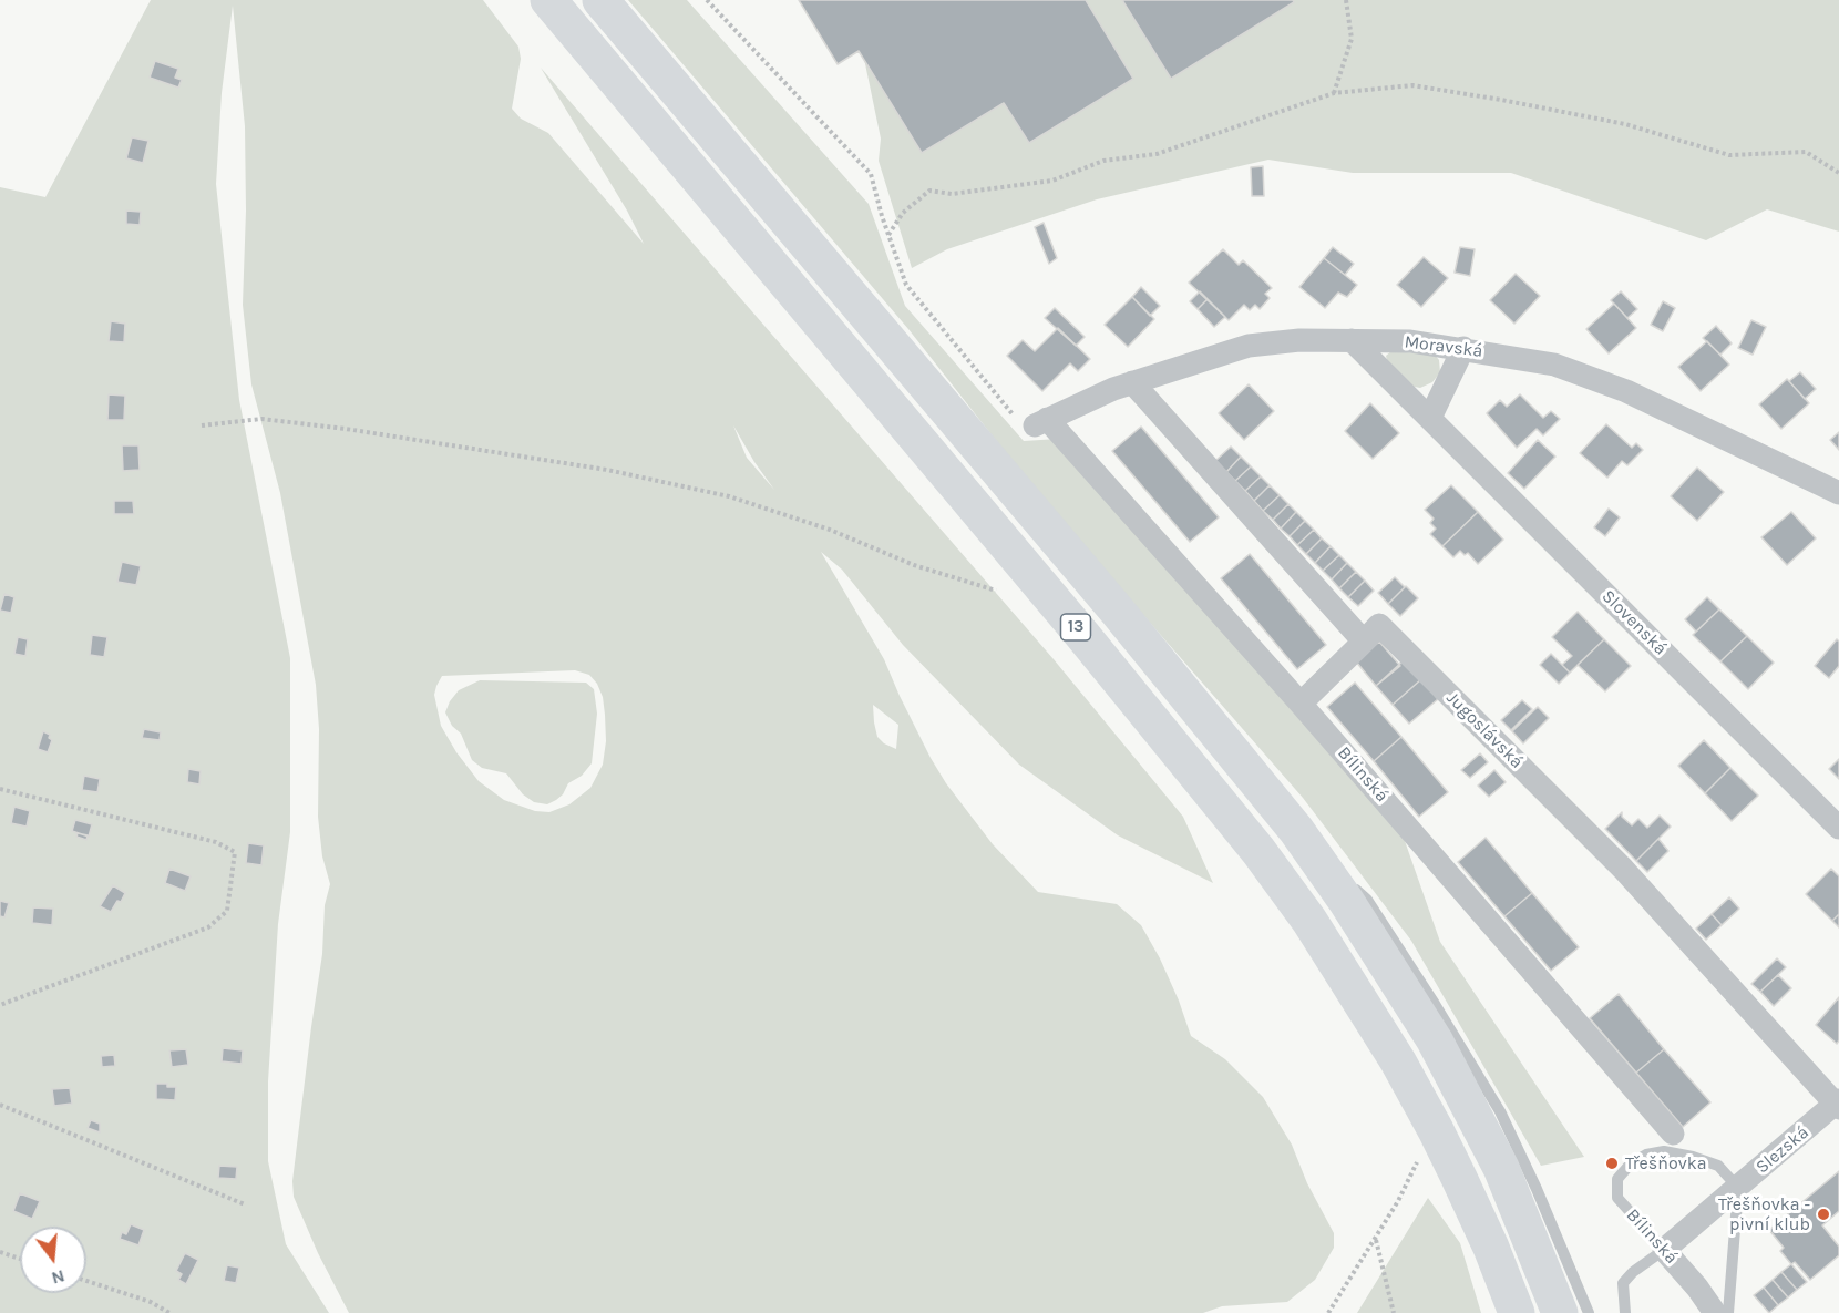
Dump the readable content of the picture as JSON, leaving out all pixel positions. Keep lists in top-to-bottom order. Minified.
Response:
{"streets":{"highway":["13"],"street":["Moravská","Slovenská","Jugoslávská","Bílinská","Slezská"]},"crossings":[["Moravská","Slovenská"],["Moravská","Bílinská"],["Jugoslávská","Slezská"],["Bílinská","Slezská"]],"places":["Třešňovka","Třešňovka - pivní klub"],"north":"bottom"}
